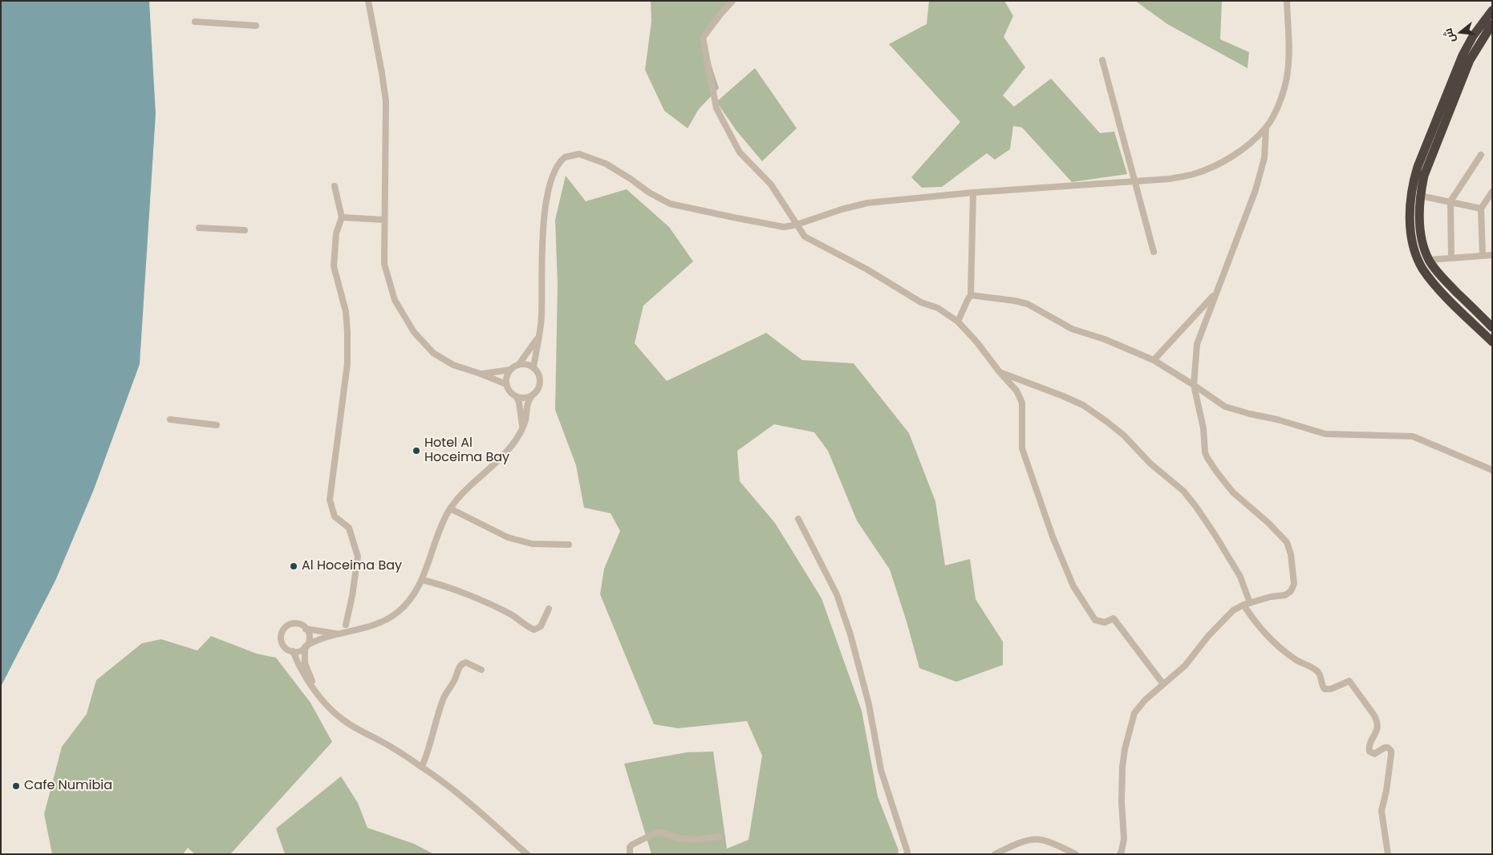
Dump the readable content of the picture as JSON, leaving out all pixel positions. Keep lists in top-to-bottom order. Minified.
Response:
{"places":["Hotel Al Hoceima Bay","Al Hoceima Bay","Cafe Numibia"],"north":"left"}
